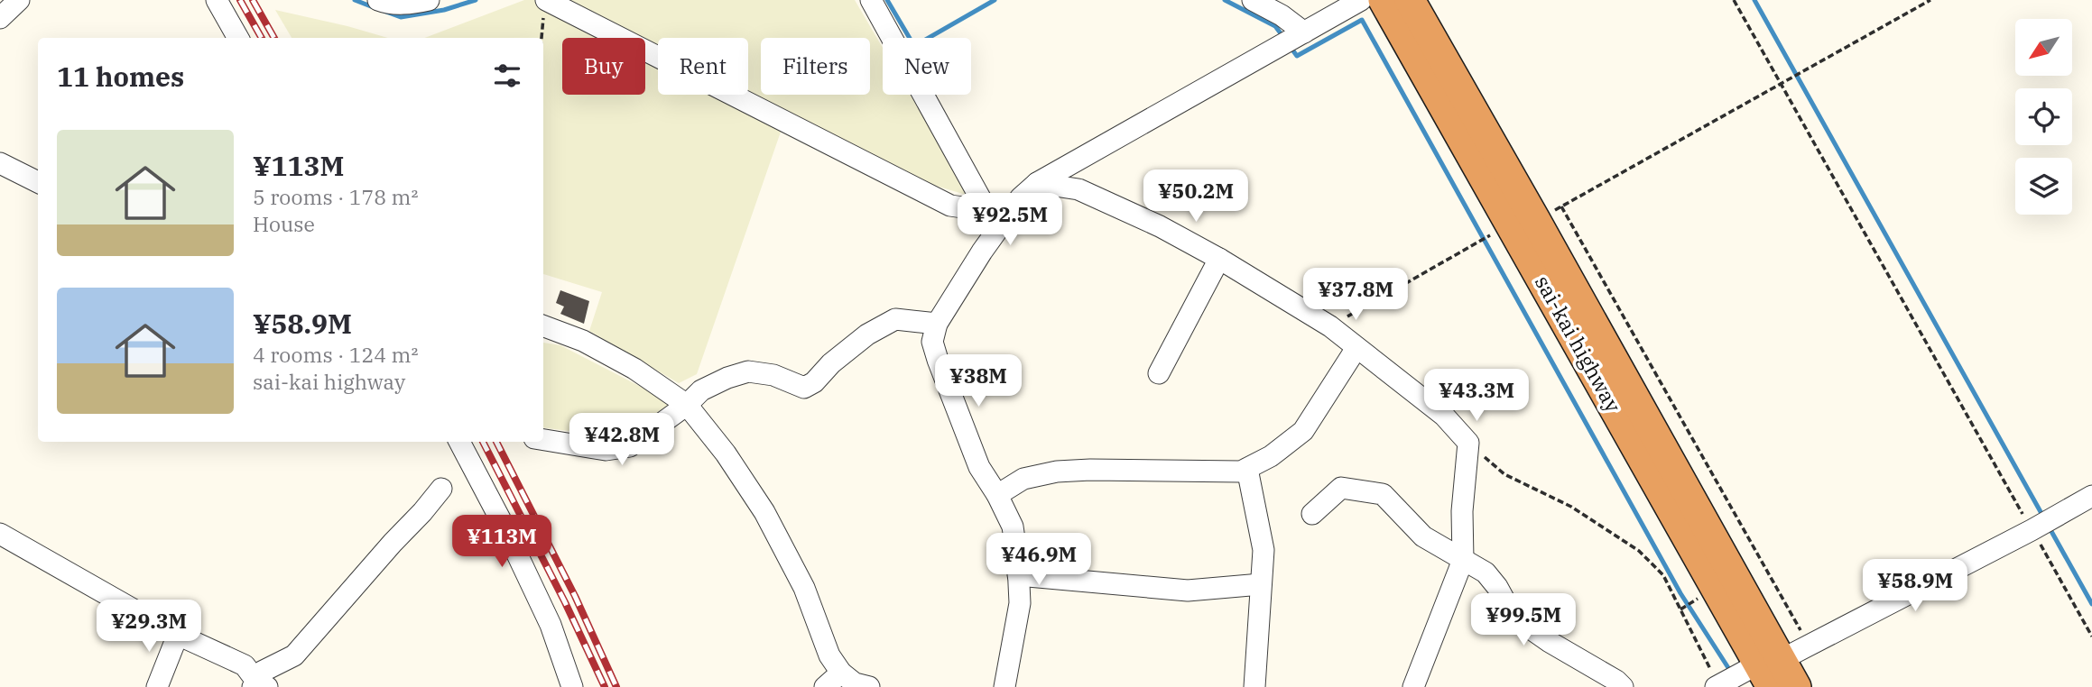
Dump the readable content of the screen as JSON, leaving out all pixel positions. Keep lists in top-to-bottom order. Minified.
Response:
{"streets":{"highway":["sai-kai highway"]},"north":"bottom left","page":{"chip":["Buy","Rent","Filters","New"],"heading":"11 homes","list":[{"name":"¥113M","note":"5 rooms · 178 m² · House"},{"name":"¥58.9M","note":"4 rooms · 124 m² · sai-kai highway"}],"price":["¥50.2M","¥92.5M","¥37.8M","¥38M","¥43.3M","¥42.8M","¥113M","¥46.9M","¥58.9M","¥99.5M","¥29.3M"]}}
